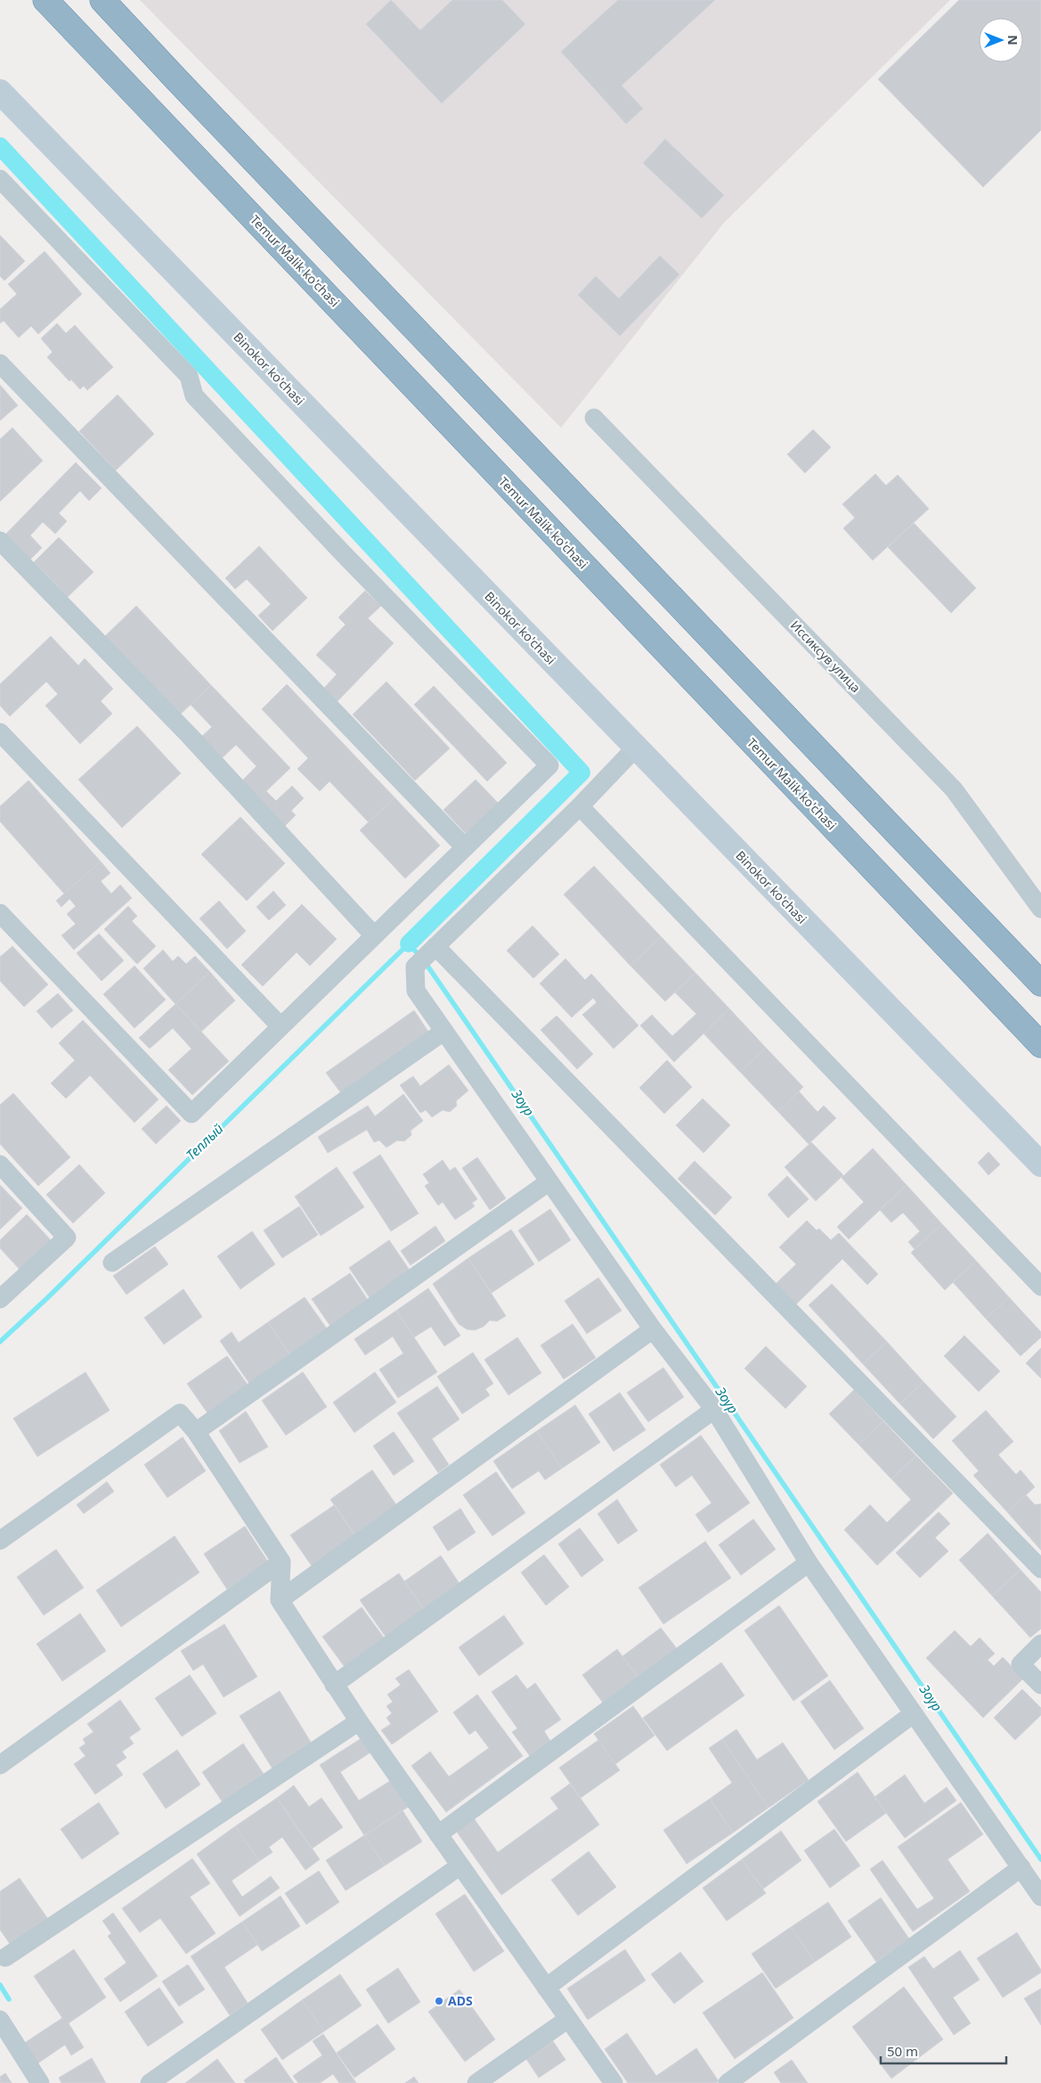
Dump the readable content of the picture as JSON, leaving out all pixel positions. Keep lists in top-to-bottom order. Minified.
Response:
{"streets":{"highway":["Temur Malik ko'chasi"],"main road":["Binokor ko'chasi"],"street":["Иссиксув улица"]},"water":["Зоур","Теплый"],"places":["ADS"],"scale_bar":"50 m","north":"right"}
